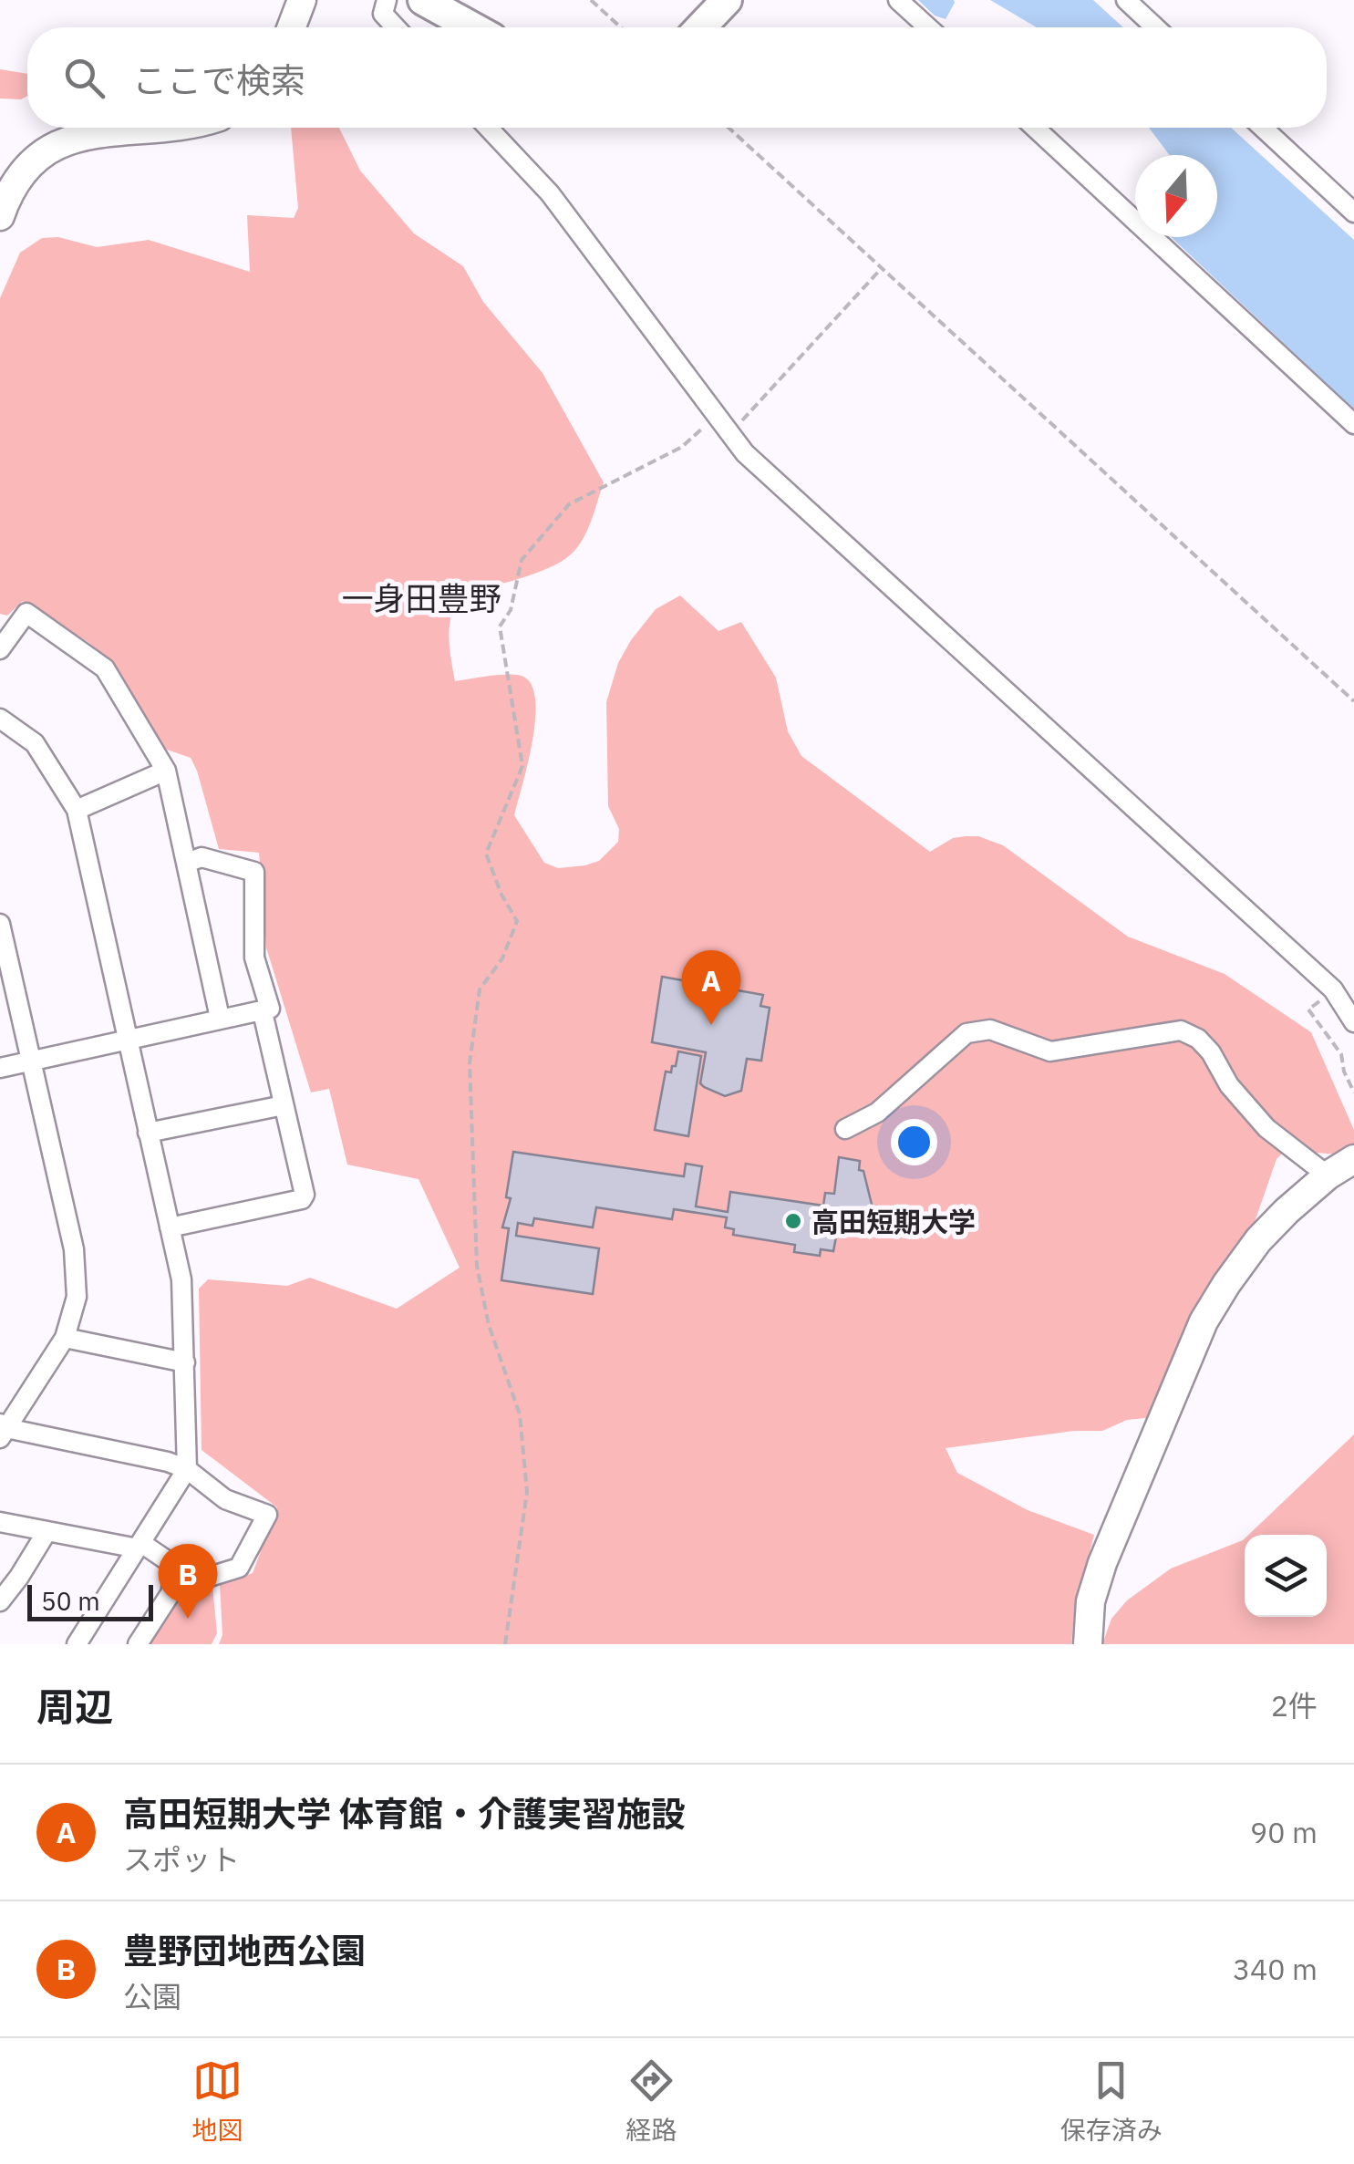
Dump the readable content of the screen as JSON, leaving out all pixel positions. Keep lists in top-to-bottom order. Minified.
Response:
{"districts":["一身田豊野"],"places":["高田短期大学"],"scale_bar":"50 m","north":"bottom","page":{"search":"ここで検索","pins":["A","B"],"scale":"50 m","heading":["周辺","2件"],"list":[{"mark":"A","name":"高田短期大学 体育館・介護実習施設","note":"スポット","value":"90 m"},{"mark":"B","name":"豊野団地西公園","note":"公園","value":"340 m"}],"nav":["地図","経路","保存済み"]}}
